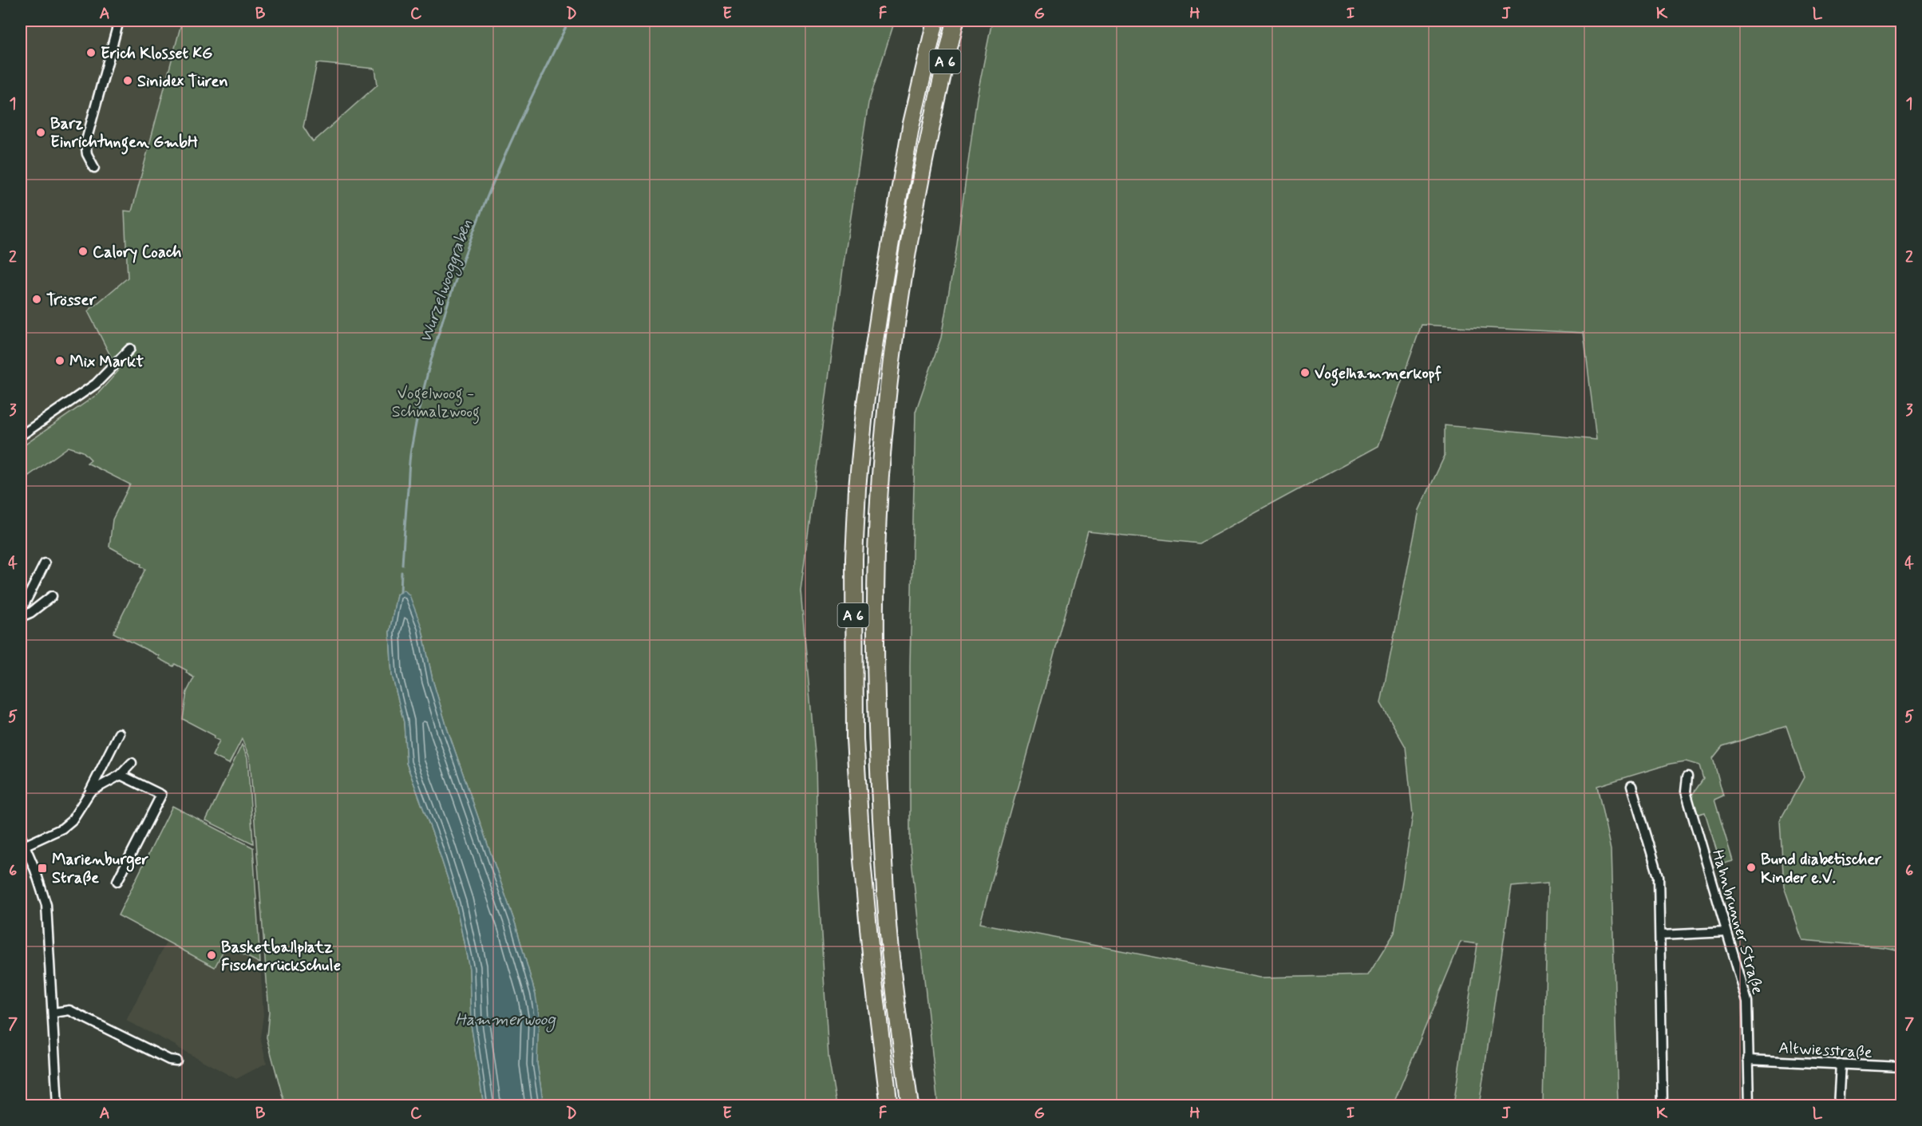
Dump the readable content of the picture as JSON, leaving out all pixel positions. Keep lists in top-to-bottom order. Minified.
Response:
{"streets":{"highway":["A 6"],"street":["Hahnbrunner Straße","Altwiesstraße"]},"crossings":[["Hahnbrunner Straße","Altwiesstraße"]],"water":["Wurzelwooggraben","Hammerwoog"],"parks":["Vogelwoog - Schmalzwoog"],"places":{"other":["Erich Klosset KG","Sinidex Türen","Barz Einrichtungen GmbH","Calory Coach","Trösser","Mix Markt","Vogelhammerkopf","Bund diabetischer Kinder e.V.","Basketballplatz Fischerrückschule"],"transit":["Marienburger Straße"]},"grid":{"columns":["A","B","C","D","E","F","G","H","I","J","K","L"],"rows":["1","2","3","4","5","6","7"]}}
